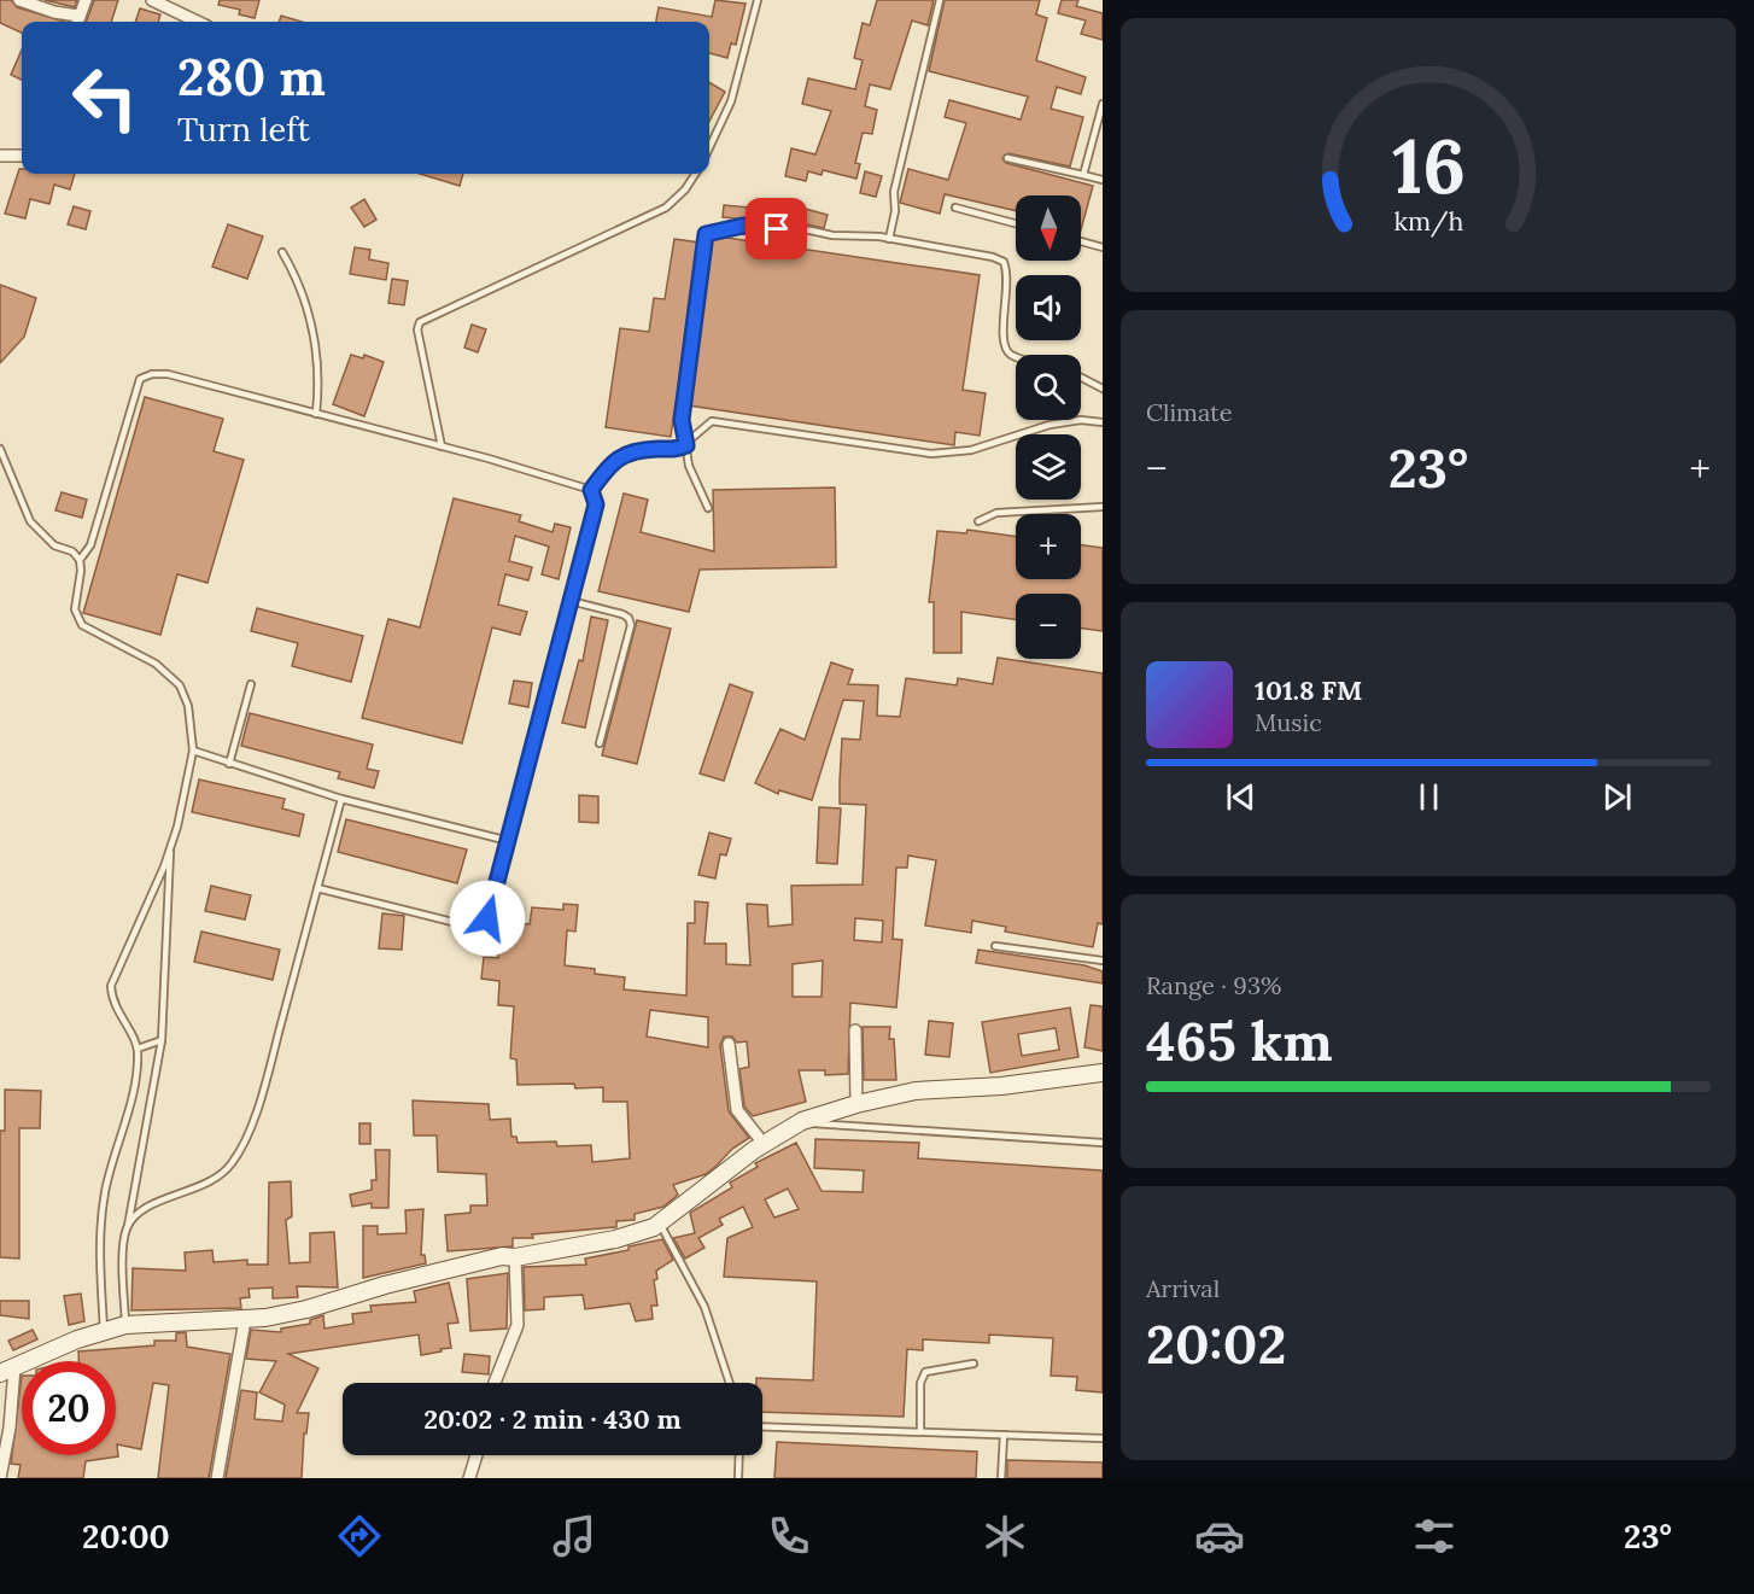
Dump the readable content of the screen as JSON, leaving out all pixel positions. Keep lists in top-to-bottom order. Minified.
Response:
{"north":"bottom","page":{"turn":["280 m","Turn left"],"map_buttons":["+","−"],"tile":["Climate",["Range · 93%","465 km"],["Arrival","20:02"]],"heat":["−","23°","+"],"song":["101.8 FM","Music"],"limit":"20","trip":"20:02 · 2 min · 430 m","tabs":["20:00","23°"],"gauge":["16","km/h"]}}
